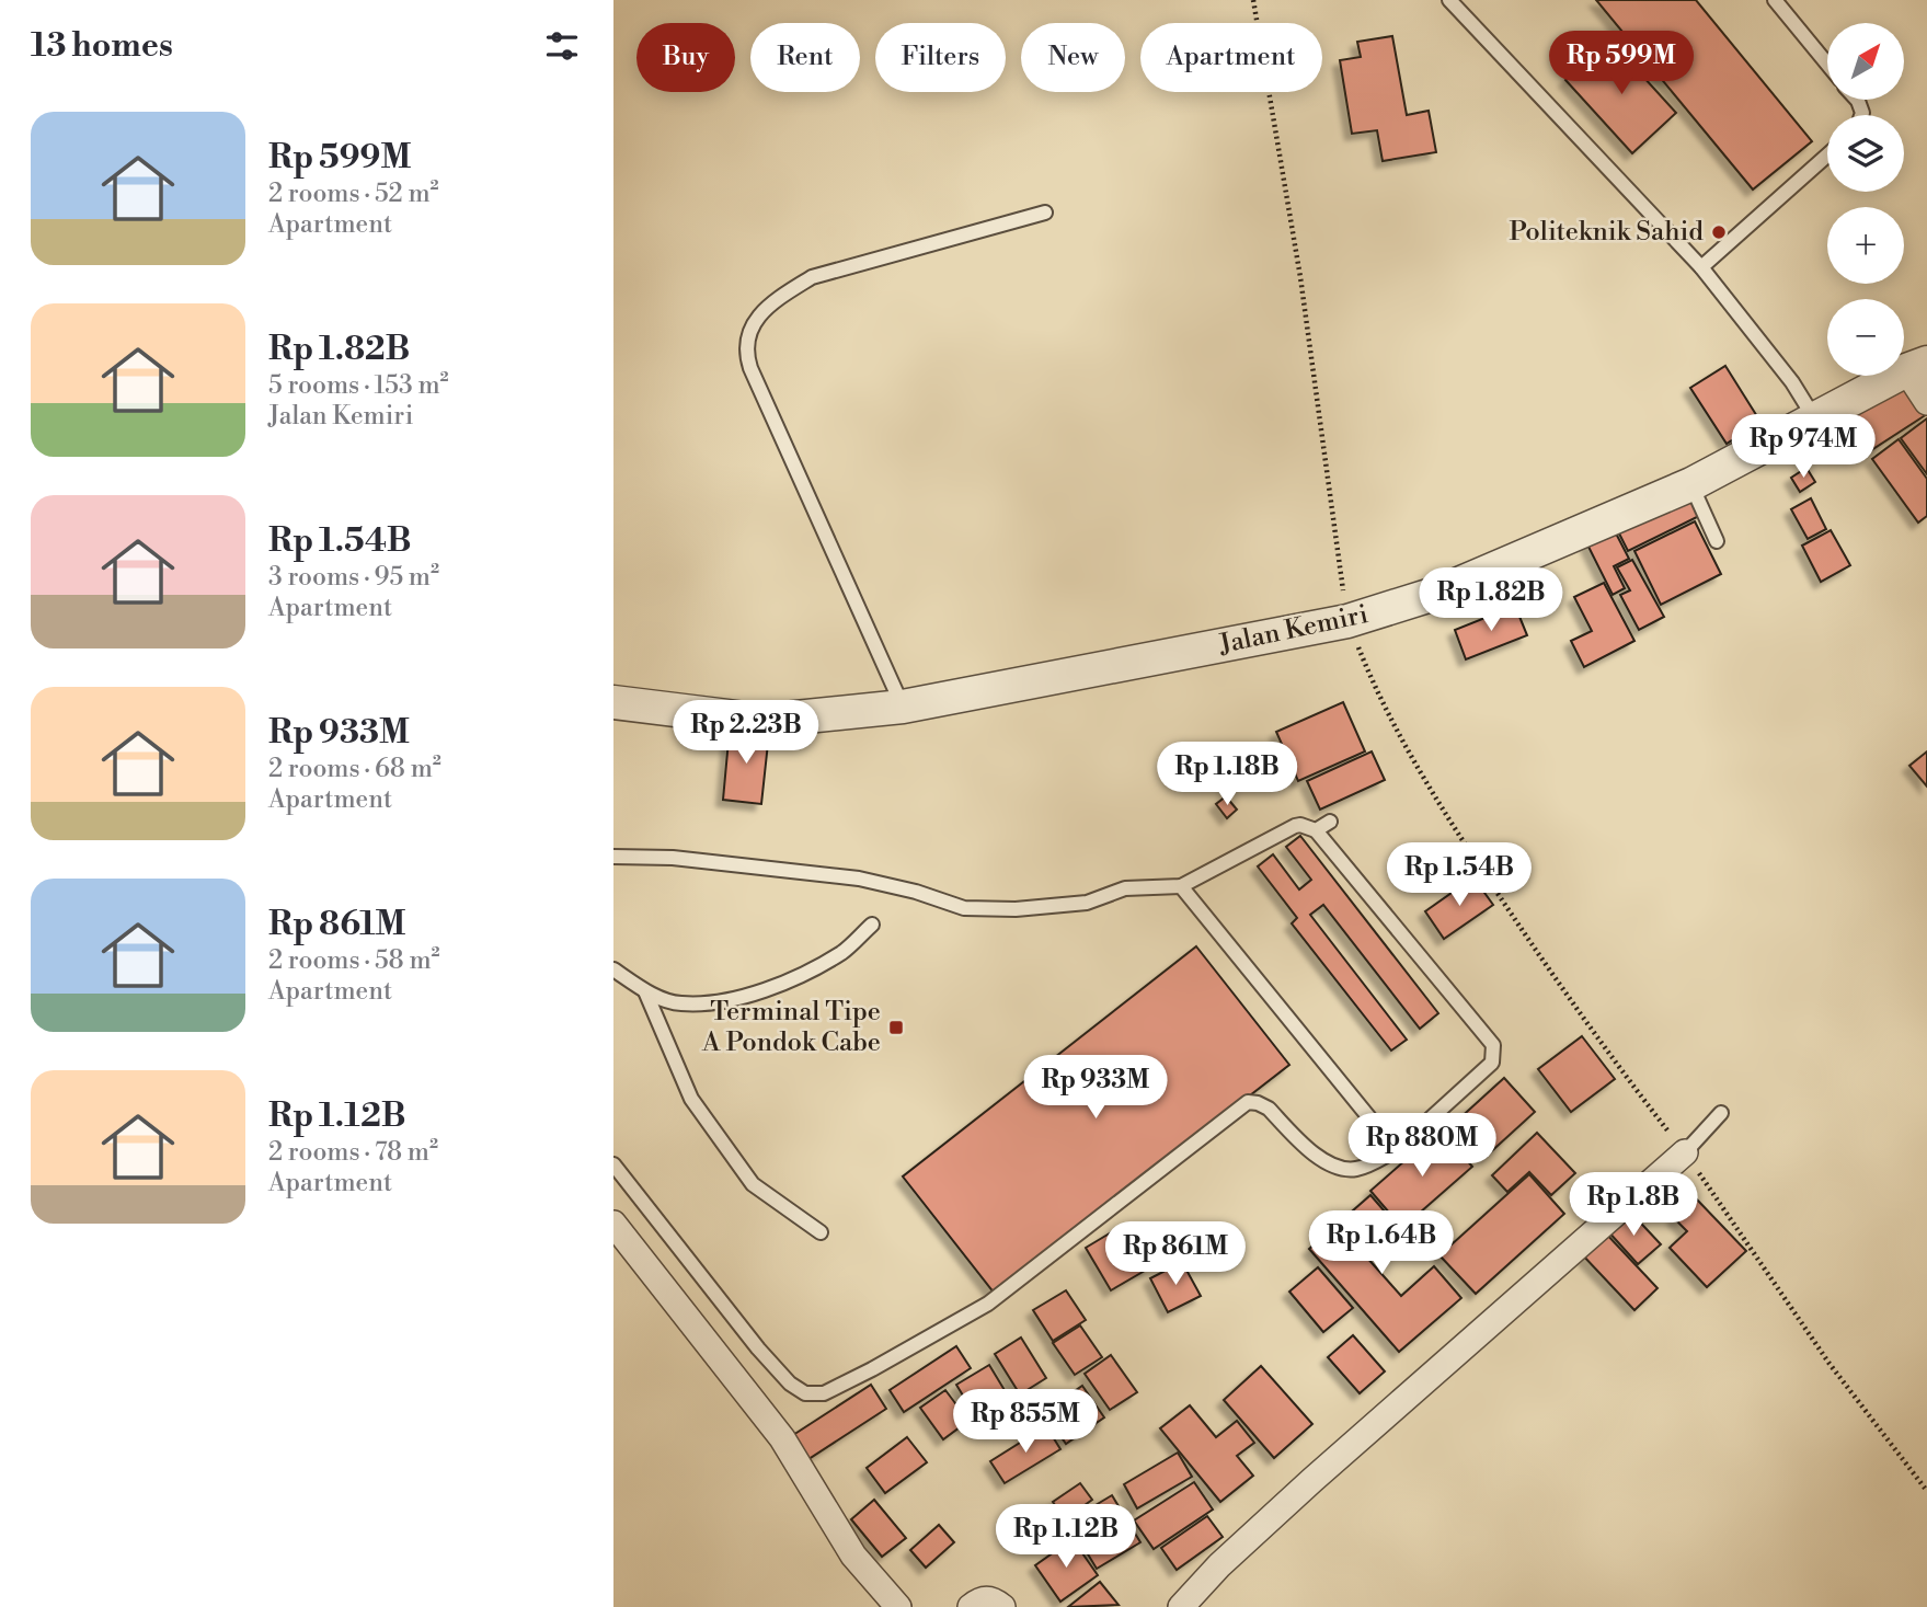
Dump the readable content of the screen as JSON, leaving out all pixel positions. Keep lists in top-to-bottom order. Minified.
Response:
{"streets":{"street":["Jalan Kemiri"]},"places":{"other":["Politeknik Sahid"],"transit":["Terminal Tipe A Pondok Cabe"]},"north":"top right","page":{"heading":"13 homes","map_buttons":["+","−"],"chip":["Buy","Rent","Filters","New","Apartment"],"price":["Rp 599M","Rp 974M","Rp 1.82B","Rp 2.23B","Rp 1.18B","Rp 1.54B","Rp 933M","Rp 880M","Rp 1.8B","Rp 1.64B","Rp 861M","Rp 855M","Rp 1.12B"],"list":[{"name":"Rp 599M","note":"2 rooms · 52 m² · Apartment"},{"name":"Rp 1.82B","note":"5 rooms · 153 m² · Jalan Kemiri"},{"name":"Rp 1.54B","note":"3 rooms · 95 m² · Apartment"},{"name":"Rp 933M","note":"2 rooms · 68 m² · Apartment"},{"name":"Rp 861M","note":"2 rooms · 58 m² · Apartment"},{"name":"Rp 1.12B","note":"2 rooms · 78 m² · Apartment"}]}}
